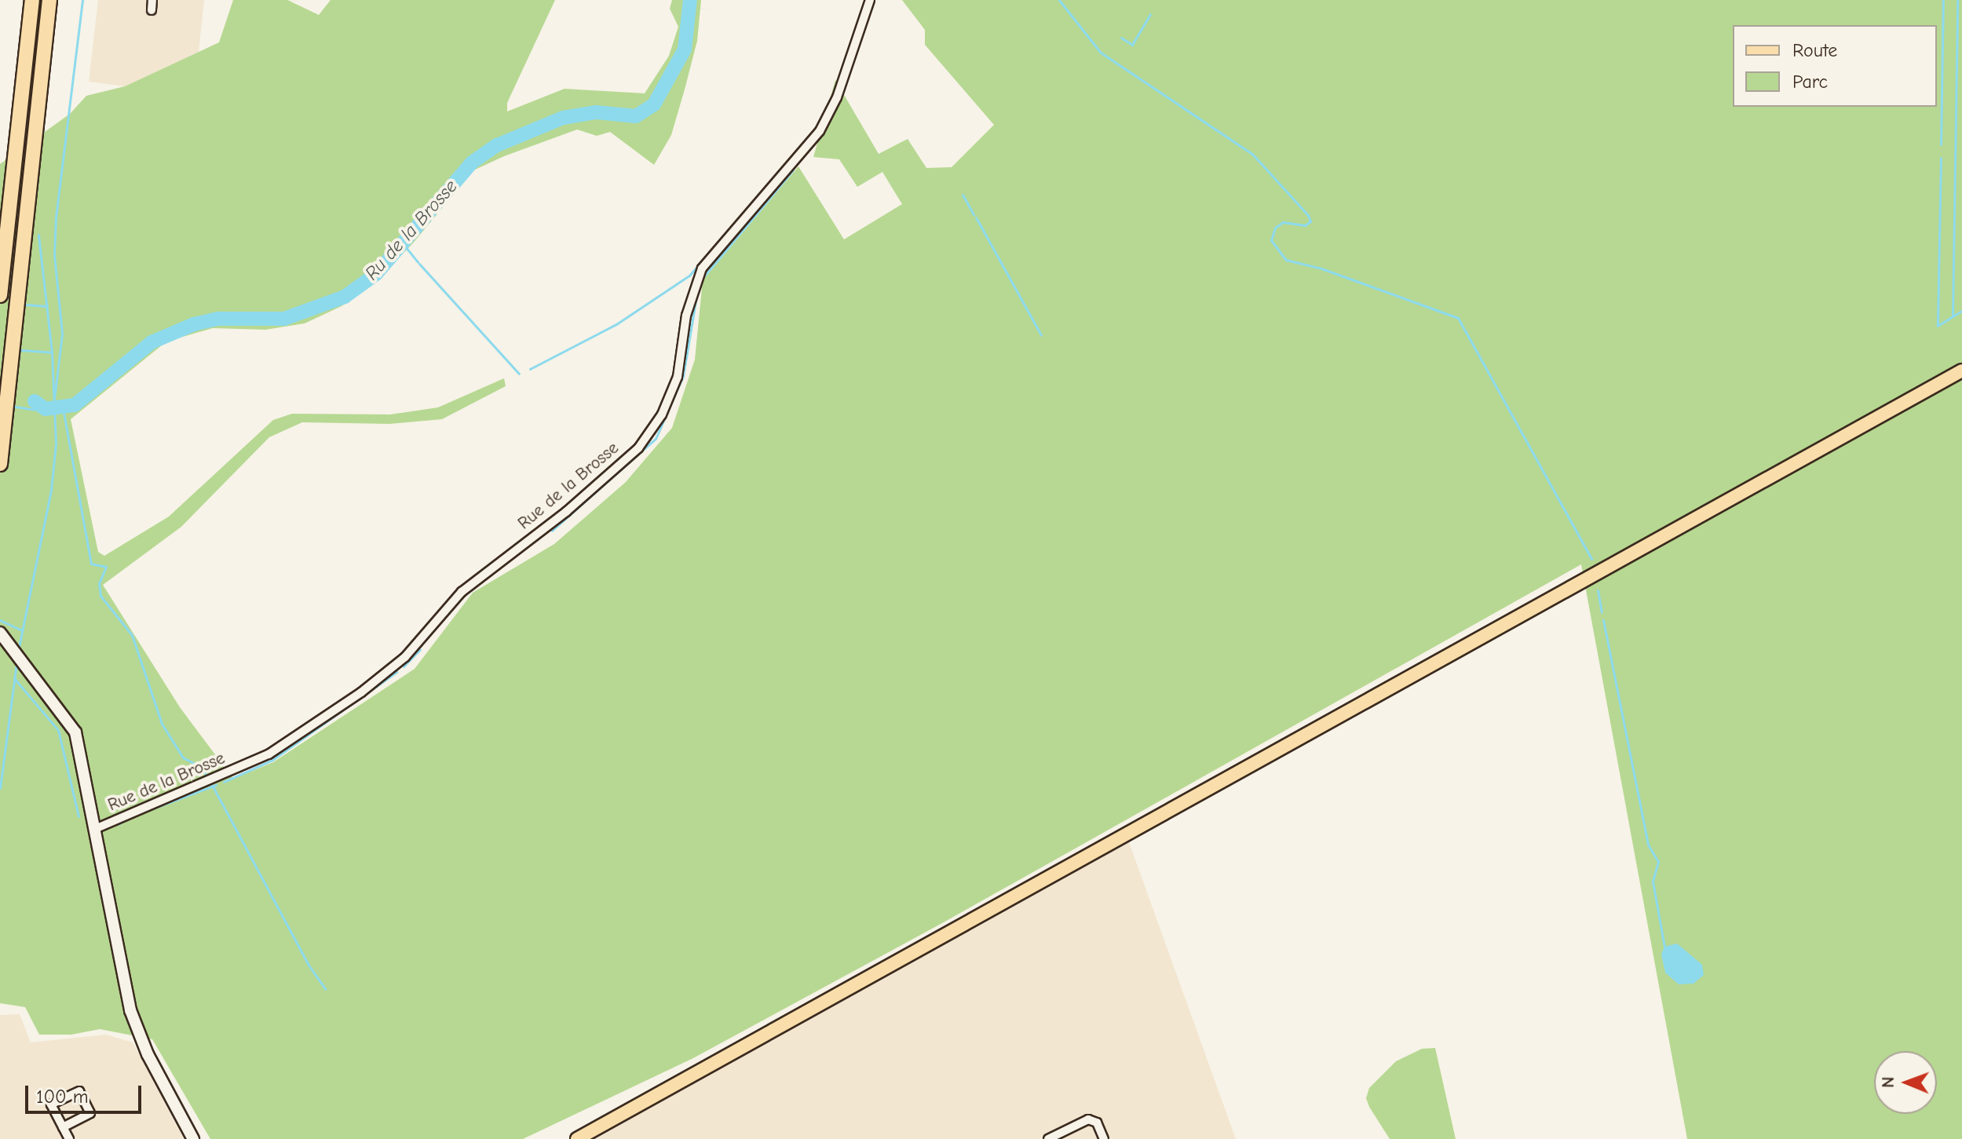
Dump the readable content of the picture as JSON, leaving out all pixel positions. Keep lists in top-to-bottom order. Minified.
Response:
{"streets":{"street":["Rue de la Brosse"]},"water":["Ru de la Brosse"],"legend":["Route","Parc"],"scale_bar":"100 m","north":"left"}
